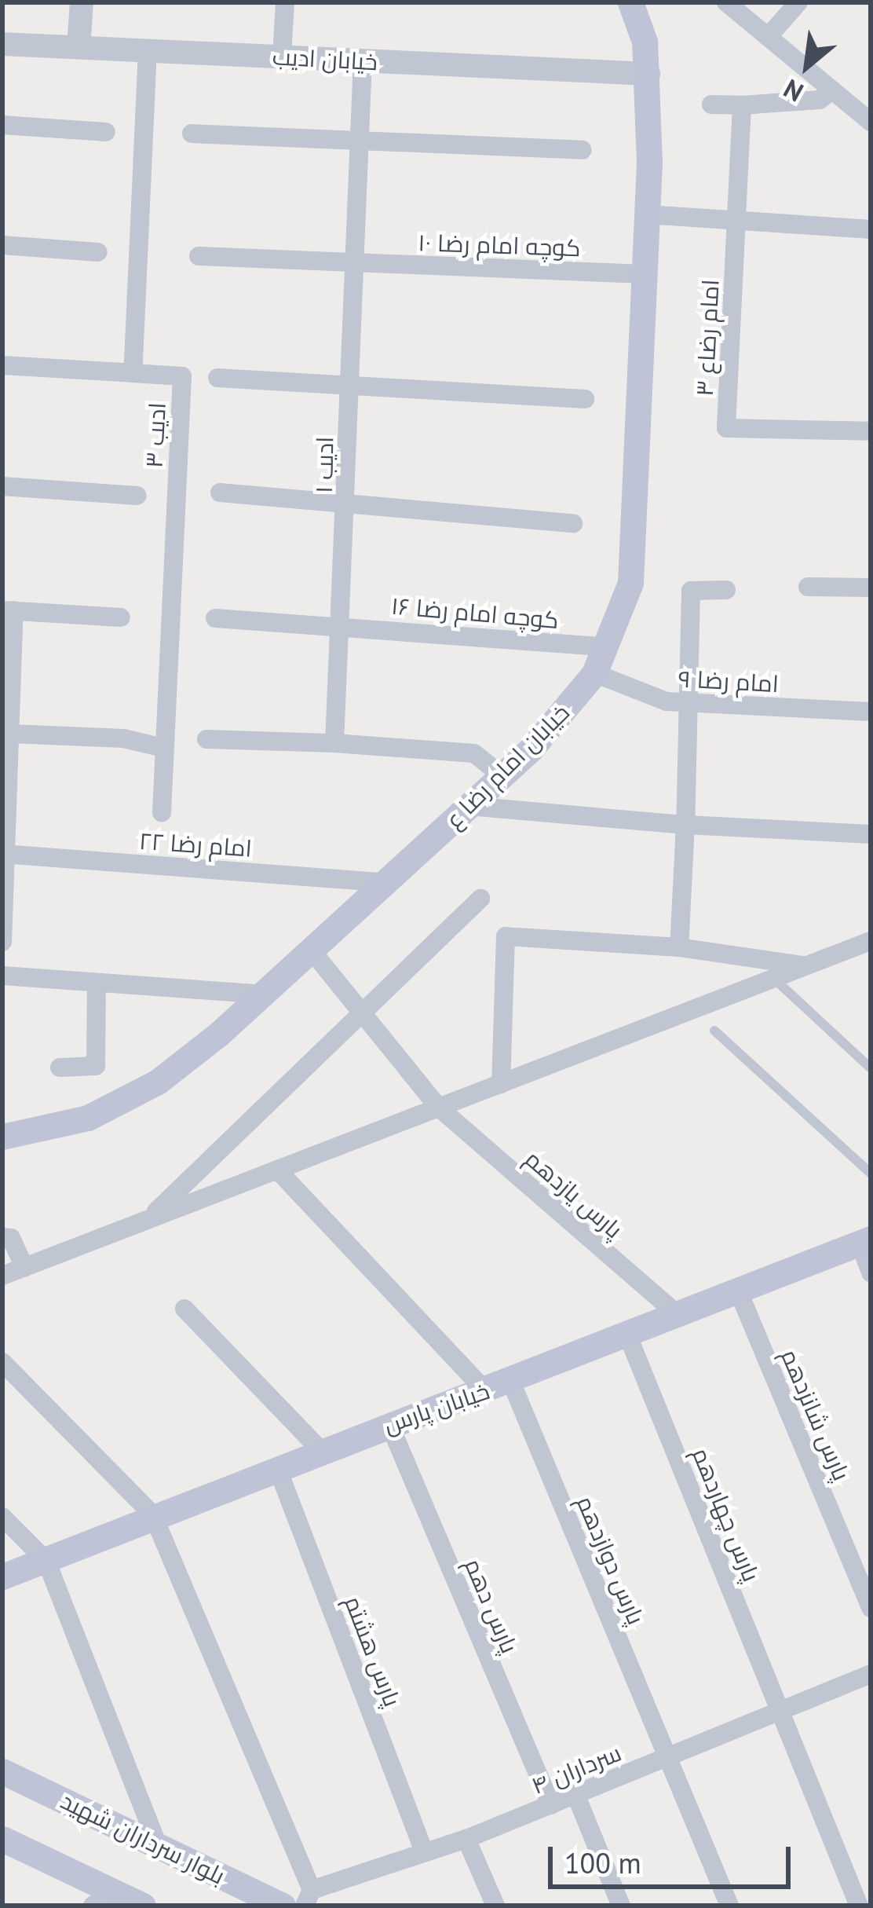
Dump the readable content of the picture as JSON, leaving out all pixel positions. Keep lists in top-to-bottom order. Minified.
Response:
{"streets":{"main road":["خیابان امام رضا ع","خیابان پارس","بلوار سرداران شهید"],"street":["خیابان ادیب","کوچه امام رضا ۱۰","امام رضا‌ع ۳","ادیب ۳","ادیب ۱","کوچه امام رضا ۱۶","امام رضا ۹","امام رضا ۲۲","پارس‌‌ یازدهم","پارس‌‌ شانزدهم","پارس‌‌ چهاردهم","پارس‌‌ دوازدهم","پارس‌‌ دهم","پارس‌‌ هشتم","سرداران ۴"]},"crossings":[["خیابان ادیب","ادیب ۳"],["خیابان ادیب","ادیب ۱"],["خیابان ادیب","خیابان امام رضا ع"],["کوچه امام رضا ۱۰","ادیب ۱"],["کوچه امام رضا ۱۰","خیابان امام رضا ع"],["ادیب ۱","کوچه امام رضا ۱۶"],["کوچه امام رضا ۱۶","خیابان امام رضا ع"],["امام رضا ۹","خیابان امام رضا ع"],["خیابان امام رضا ع","امام رضا ۲۲"],["خیابان امام رضا ع","پارس‌‌ یازدهم"],["پارس‌‌ یازدهم","خیابان پارس"],["خیابان پارس","پارس‌‌ شانزدهم"],["خیابان پارس","پارس‌‌ چهاردهم"],["خیابان پارس","پارس‌‌ دوازدهم"],["خیابان پارس","پارس‌‌ دهم"],["خیابان پارس","پارس‌‌ هشتم"],["پارس‌‌ چهاردهم","سرداران ۴"],["پارس‌‌ دوازدهم","سرداران ۴"],["پارس‌‌ دهم","سرداران ۴"],["پارس‌‌ هشتم","سرداران ۴"]],"scale_bar":"100 m","north":"bottom left"}
